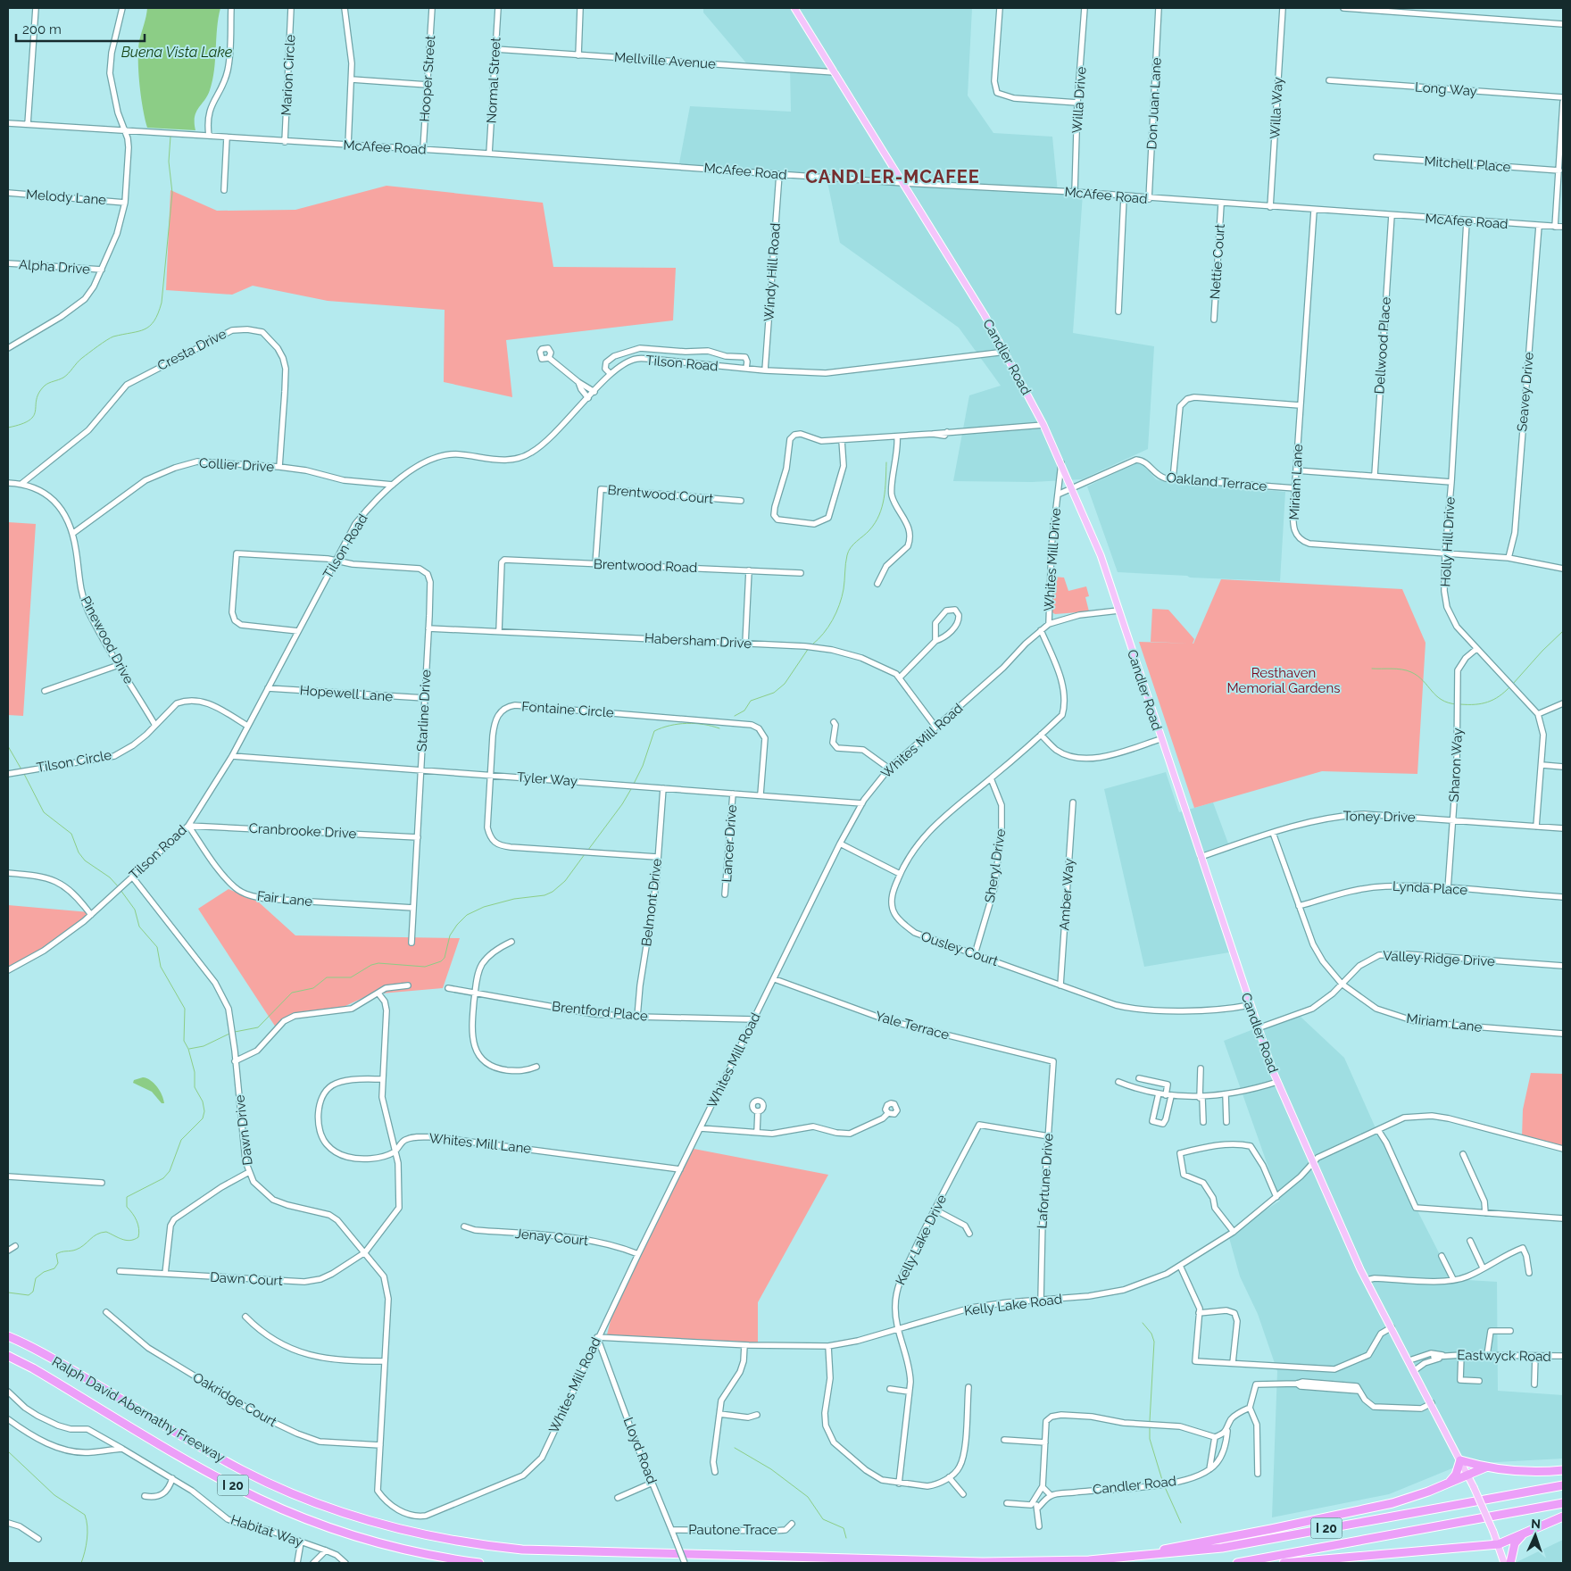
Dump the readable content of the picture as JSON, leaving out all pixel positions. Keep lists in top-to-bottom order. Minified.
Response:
{"streets":{"highway":["Ralph David Abernathy Freeway","I 20"],"main road":["Candler Road"],"street":["Mellville Avenue","Marion Circle","Hooper Street","Normal Street","Long Way","Willa Drive","Don Juan Lane","Willa Way","McAfee Road","Mitchell Place","Melody Lane","Nettie Court","Alpha Drive","Windy Hill Road","Dellwood Place","Cresta Drive","Tilson Road","Seavey Drive","Collier Drive","Oakland Terrace","Miriam Lane","Brentwood Court","Holly Hill Drive","Whites Mill Drive","Brentwood Road","Pinewood Drive","Habersham Drive","Hopewell Lane","Fontaine Circle","Starline Drive","Whites Mill Road","Tilson Circle","Sharon Way","Tyler Way","Toney Drive","Cranbrooke Drive","Lancer Drive","Sheryl Drive","Lynda Place","Amber Way","Fair Lane","Belmont Drive","Ousley Court","Valley Ridge Drive","Brentford Place","Yale Terrace","Dawn Drive","Whites Mill Lane","Lafortune Drive","Jenay Court","Kelly Lake Drive","Dawn Court","Kelly Lake Road","Eastwyck Road","Oakridge Court","Lloyd Road","Pautone Trace","Habitat Way"]},"crossings":[["Mellville Avenue","Normal Street"],["Mellville Avenue","Candler Road"],["Marion Circle","McAfee Road"],["Hooper Street","McAfee Road"],["Normal Street","McAfee Road"],["Willa Drive","McAfee Road"],["Don Juan Lane","McAfee Road"],["Willa Way","McAfee Road"],["McAfee Road","Nettie Court"],["McAfee Road","Windy Hill Road"],["McAfee Road","Dellwood Place"],["McAfee Road","Candler Road"],["McAfee Road","Seavey Drive"],["McAfee Road","Miriam Lane"],["McAfee Road","Holly Hill Drive"],["Windy Hill Road","Tilson Road"],["Cresta Drive","Collier Drive"],["Cresta Drive","Pinewood Drive"],["Candler Road","Tilson Road"],["Candler Road","Oakland Terrace"],["Candler Road","Whites Mill Drive"],["Candler Road","Whites Mill Road"],["Candler Road","Toney Drive"],["Candler Road","Ousley Court"],["Candler Road","Valley Ridge Drive"],["Candler Road","Kelly Lake Road"],["Candler Road","Eastwyck Road"],["Tilson Road","Collier Drive"],["Tilson Road","Hopewell Lane"],["Tilson Road","Starline Drive"],["Tilson Road","Tilson Circle"],["Tilson Road","Tyler Way"],["Tilson Road","Cranbrooke Drive"],["Tilson Road","Fair Lane"],["Tilson Road","Dawn Drive"],["Seavey Drive","Miriam Lane"],["Collier Drive","Pinewood Drive"],["Oakland Terrace","Miriam Lane"],["Oakland Terrace","Whites Mill Drive"],["Miriam Lane","Holly Hill Drive"],["Miriam Lane","Toney Drive"],["Miriam Lane","Lynda Place"],["Miriam Lane","Valley Ridge Drive"],["Brentwood Court","Brentwood Road"],["Holly Hill Drive","Sharon Way"],["Holly Hill Drive","Toney Drive"],["Whites Mill Drive","Whites Mill Road"],["Brentwood Road","Habersham Drive"],["Pinewood Drive","Tilson Circle"],["Habersham Drive","Starline Drive"],["Hopewell Lane","Starline Drive"],["Fontaine Circle","Tyler Way"],["Fontaine Circle","Belmont Drive"],["Starline Drive","Tyler Way"],["Starline Drive","Cranbrooke Drive"],["Starline Drive","Fair Lane"],["Whites Mill Road","Tyler Way"],["Whites Mill Road","Ousley Court"],["Whites Mill Road","Brentford Place"],["Whites Mill Road","Yale Terrace"],["Whites Mill Road","Dawn Drive"],["Whites Mill Road","Whites Mill Lane"],["Whites Mill Road","Jenay Court"],["Whites Mill Road","Kelly Lake Road"],["Whites Mill Road","Lloyd Road"],["Sharon Way","Toney Drive"],["Sharon Way","Lynda Place"],["Tyler Way","Lancer Drive"],["Tyler Way","Belmont Drive"],["Cranbrooke Drive","Fair Lane"],["Sheryl Drive","Ousley Court"],["Amber Way","Ousley Court"],["Belmont Drive","Brentford Place"],["Yale Terrace","Lafortune Drive"],["Dawn Drive","Dawn Court"],["Dawn Drive","Oakridge Court"],["Whites Mill Lane","Dawn Court"],["Lafortune Drive","Kelly Lake Drive"],["Lafortune Drive","Kelly Lake Road"],["Kelly Lake Drive","Kelly Lake Road"],["Kelly Lake Road","Lloyd Road"],["Lloyd Road","Pautone Trace"]],"districts":["CANDLER-MCAFEE"],"water":["Buena Vista Lake"],"parks":["Resthaven Memorial Gardens"],"scale_bar":"200 m","north":"top"}
